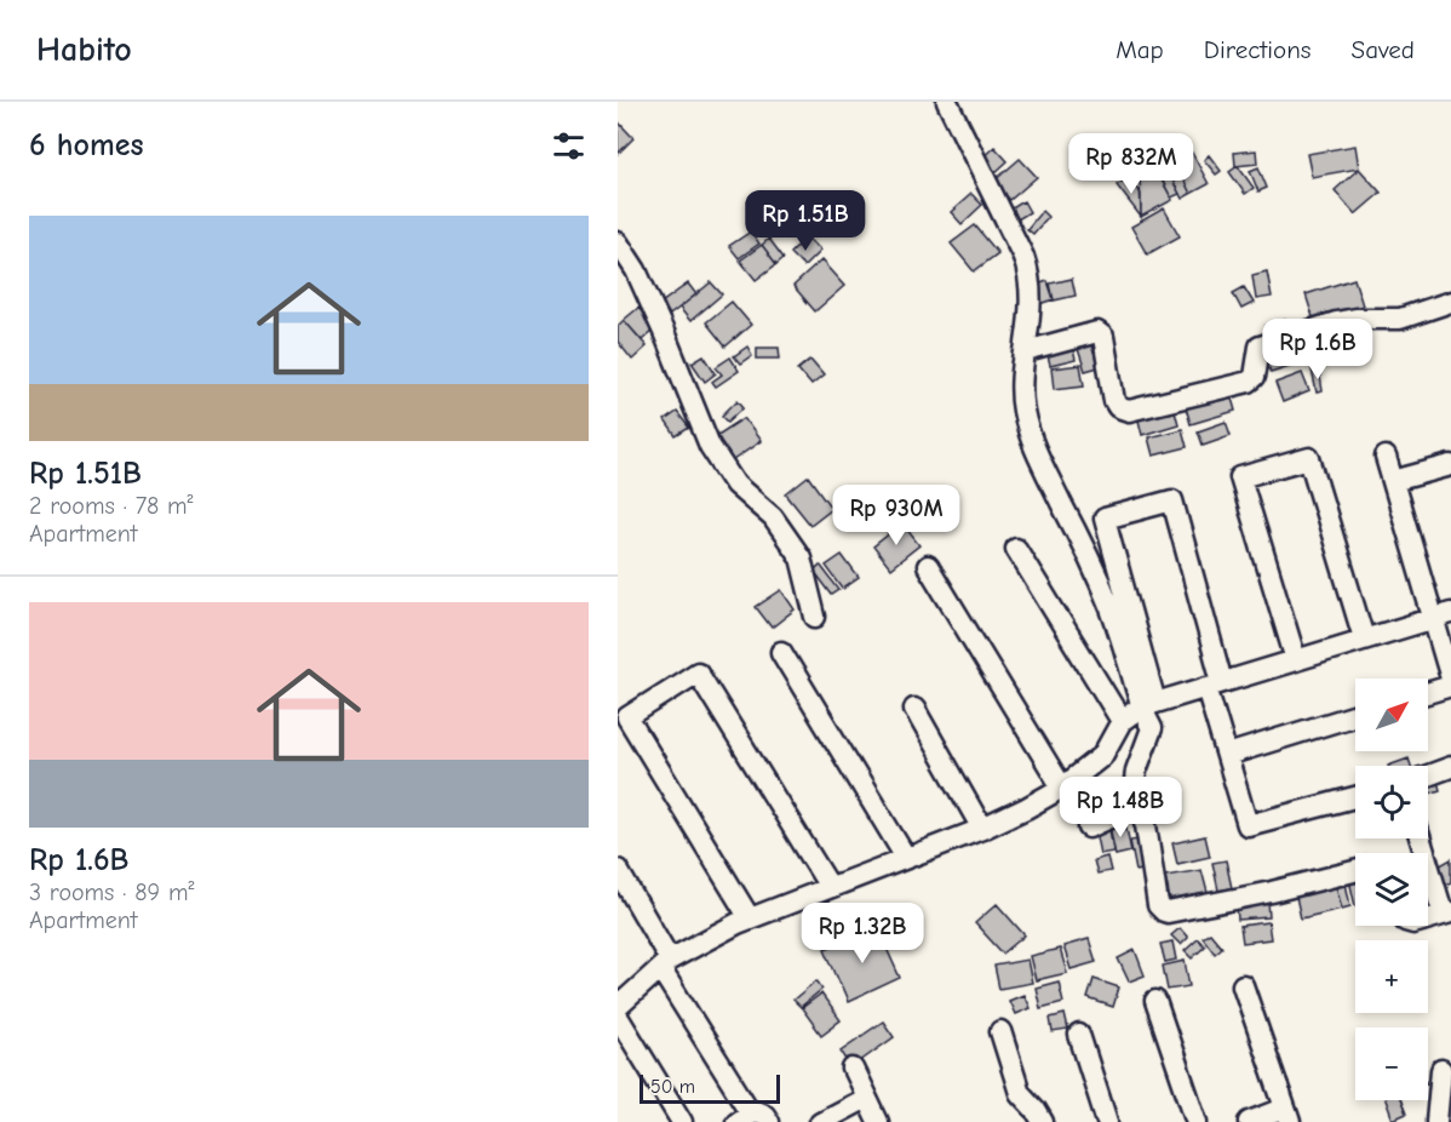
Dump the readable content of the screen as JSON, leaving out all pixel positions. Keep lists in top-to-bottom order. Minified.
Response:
{"scale_bar":"50 m","north":"top right","page":{"header":"Habito","nav":["Map","Directions","Saved"],"heading":"6 homes","price":["Rp 832M","Rp 1.51B","Rp 1.6B","Rp 930M","Rp 1.48B","Rp 1.32B"],"list":[{"name":"Rp 1.51B","note":"2 rooms · 78 m² · Apartment"},{"name":"Rp 1.6B","note":"3 rooms · 89 m² · Apartment"}],"map_buttons":["+","−"],"scale":"50 m"}}
